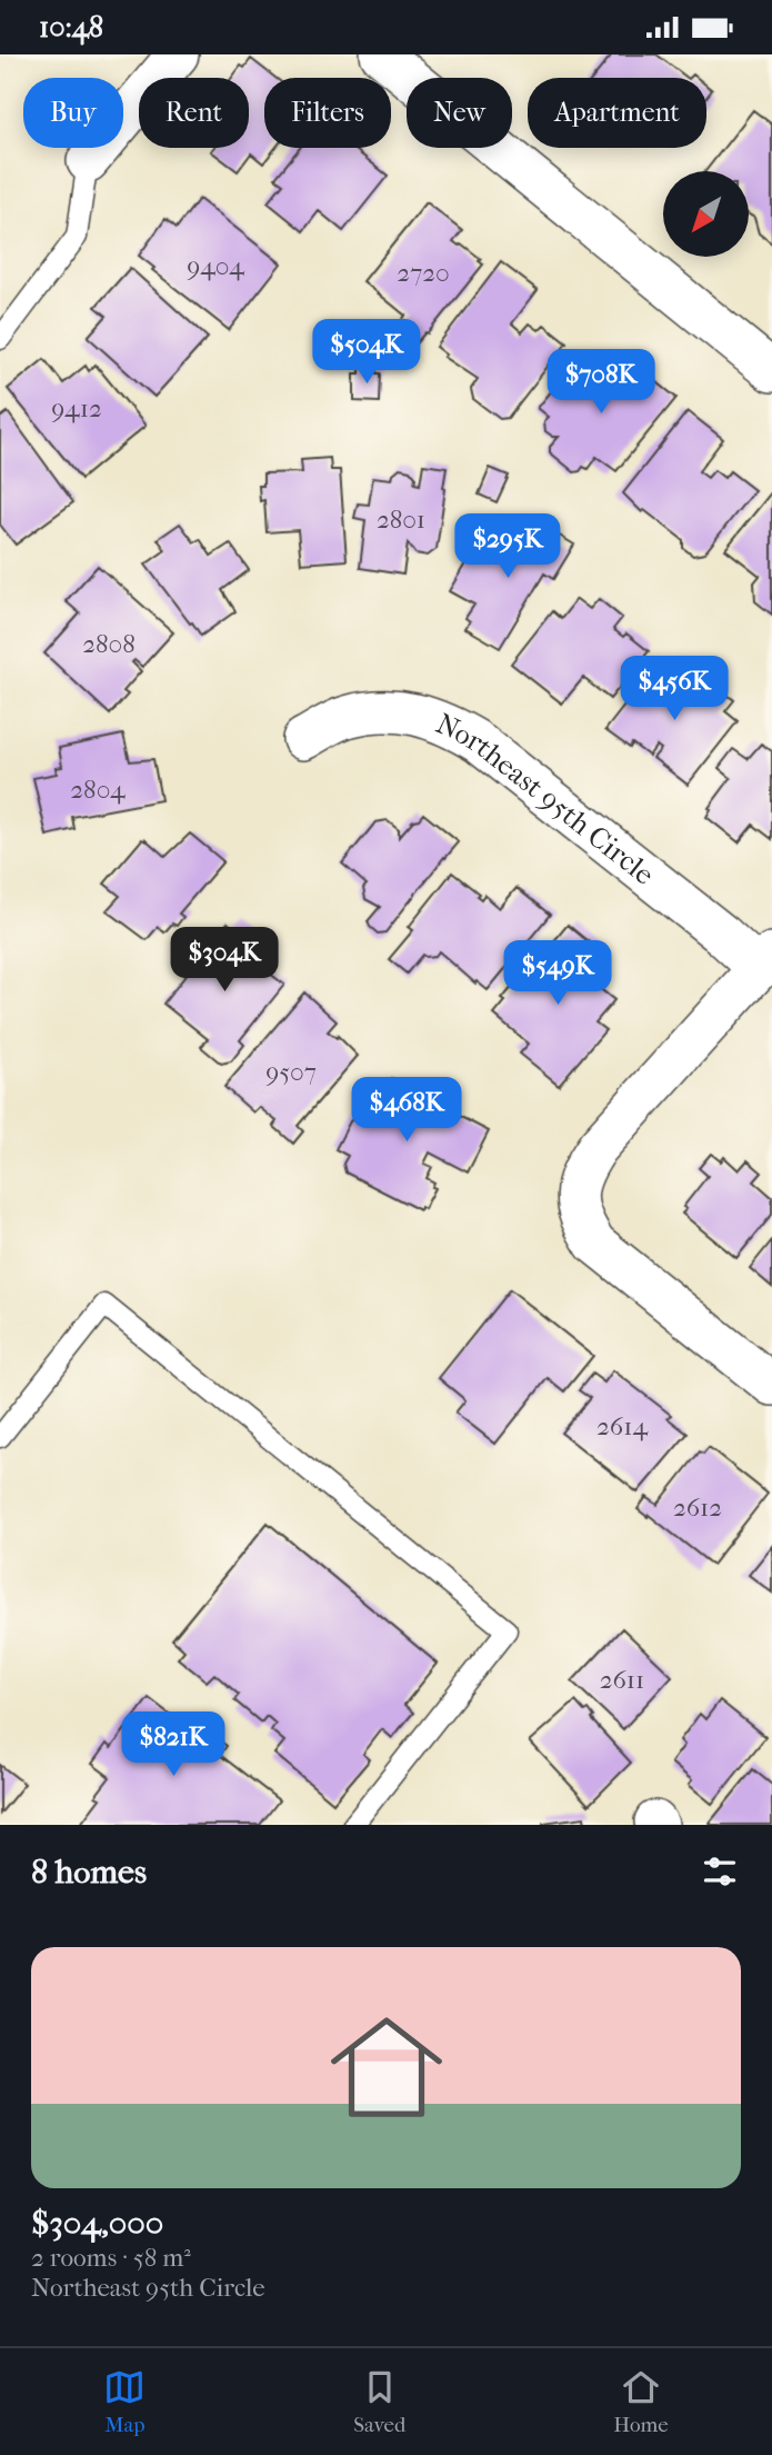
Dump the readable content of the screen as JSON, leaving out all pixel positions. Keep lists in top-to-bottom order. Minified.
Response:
{"streets":{"street":["Northeast 95th Circle"]},"house_numbers":["9404","2720","9412","2801","2808","2804","9507","2614","2612","2611"],"north":"bottom left","page":{"status":"10:48","chip":["Buy","Rent","Filters","New","Apartment"],"price":["$504K","$708K","$295K","$456K","$304K","$549K","$468K","$821K"],"heading":"8 homes","list":[{"name":"$304,000","note":"2 rooms · 58 m² · Northeast 95th Circle"}],"tabs":["Map","Saved","Home"]}}
